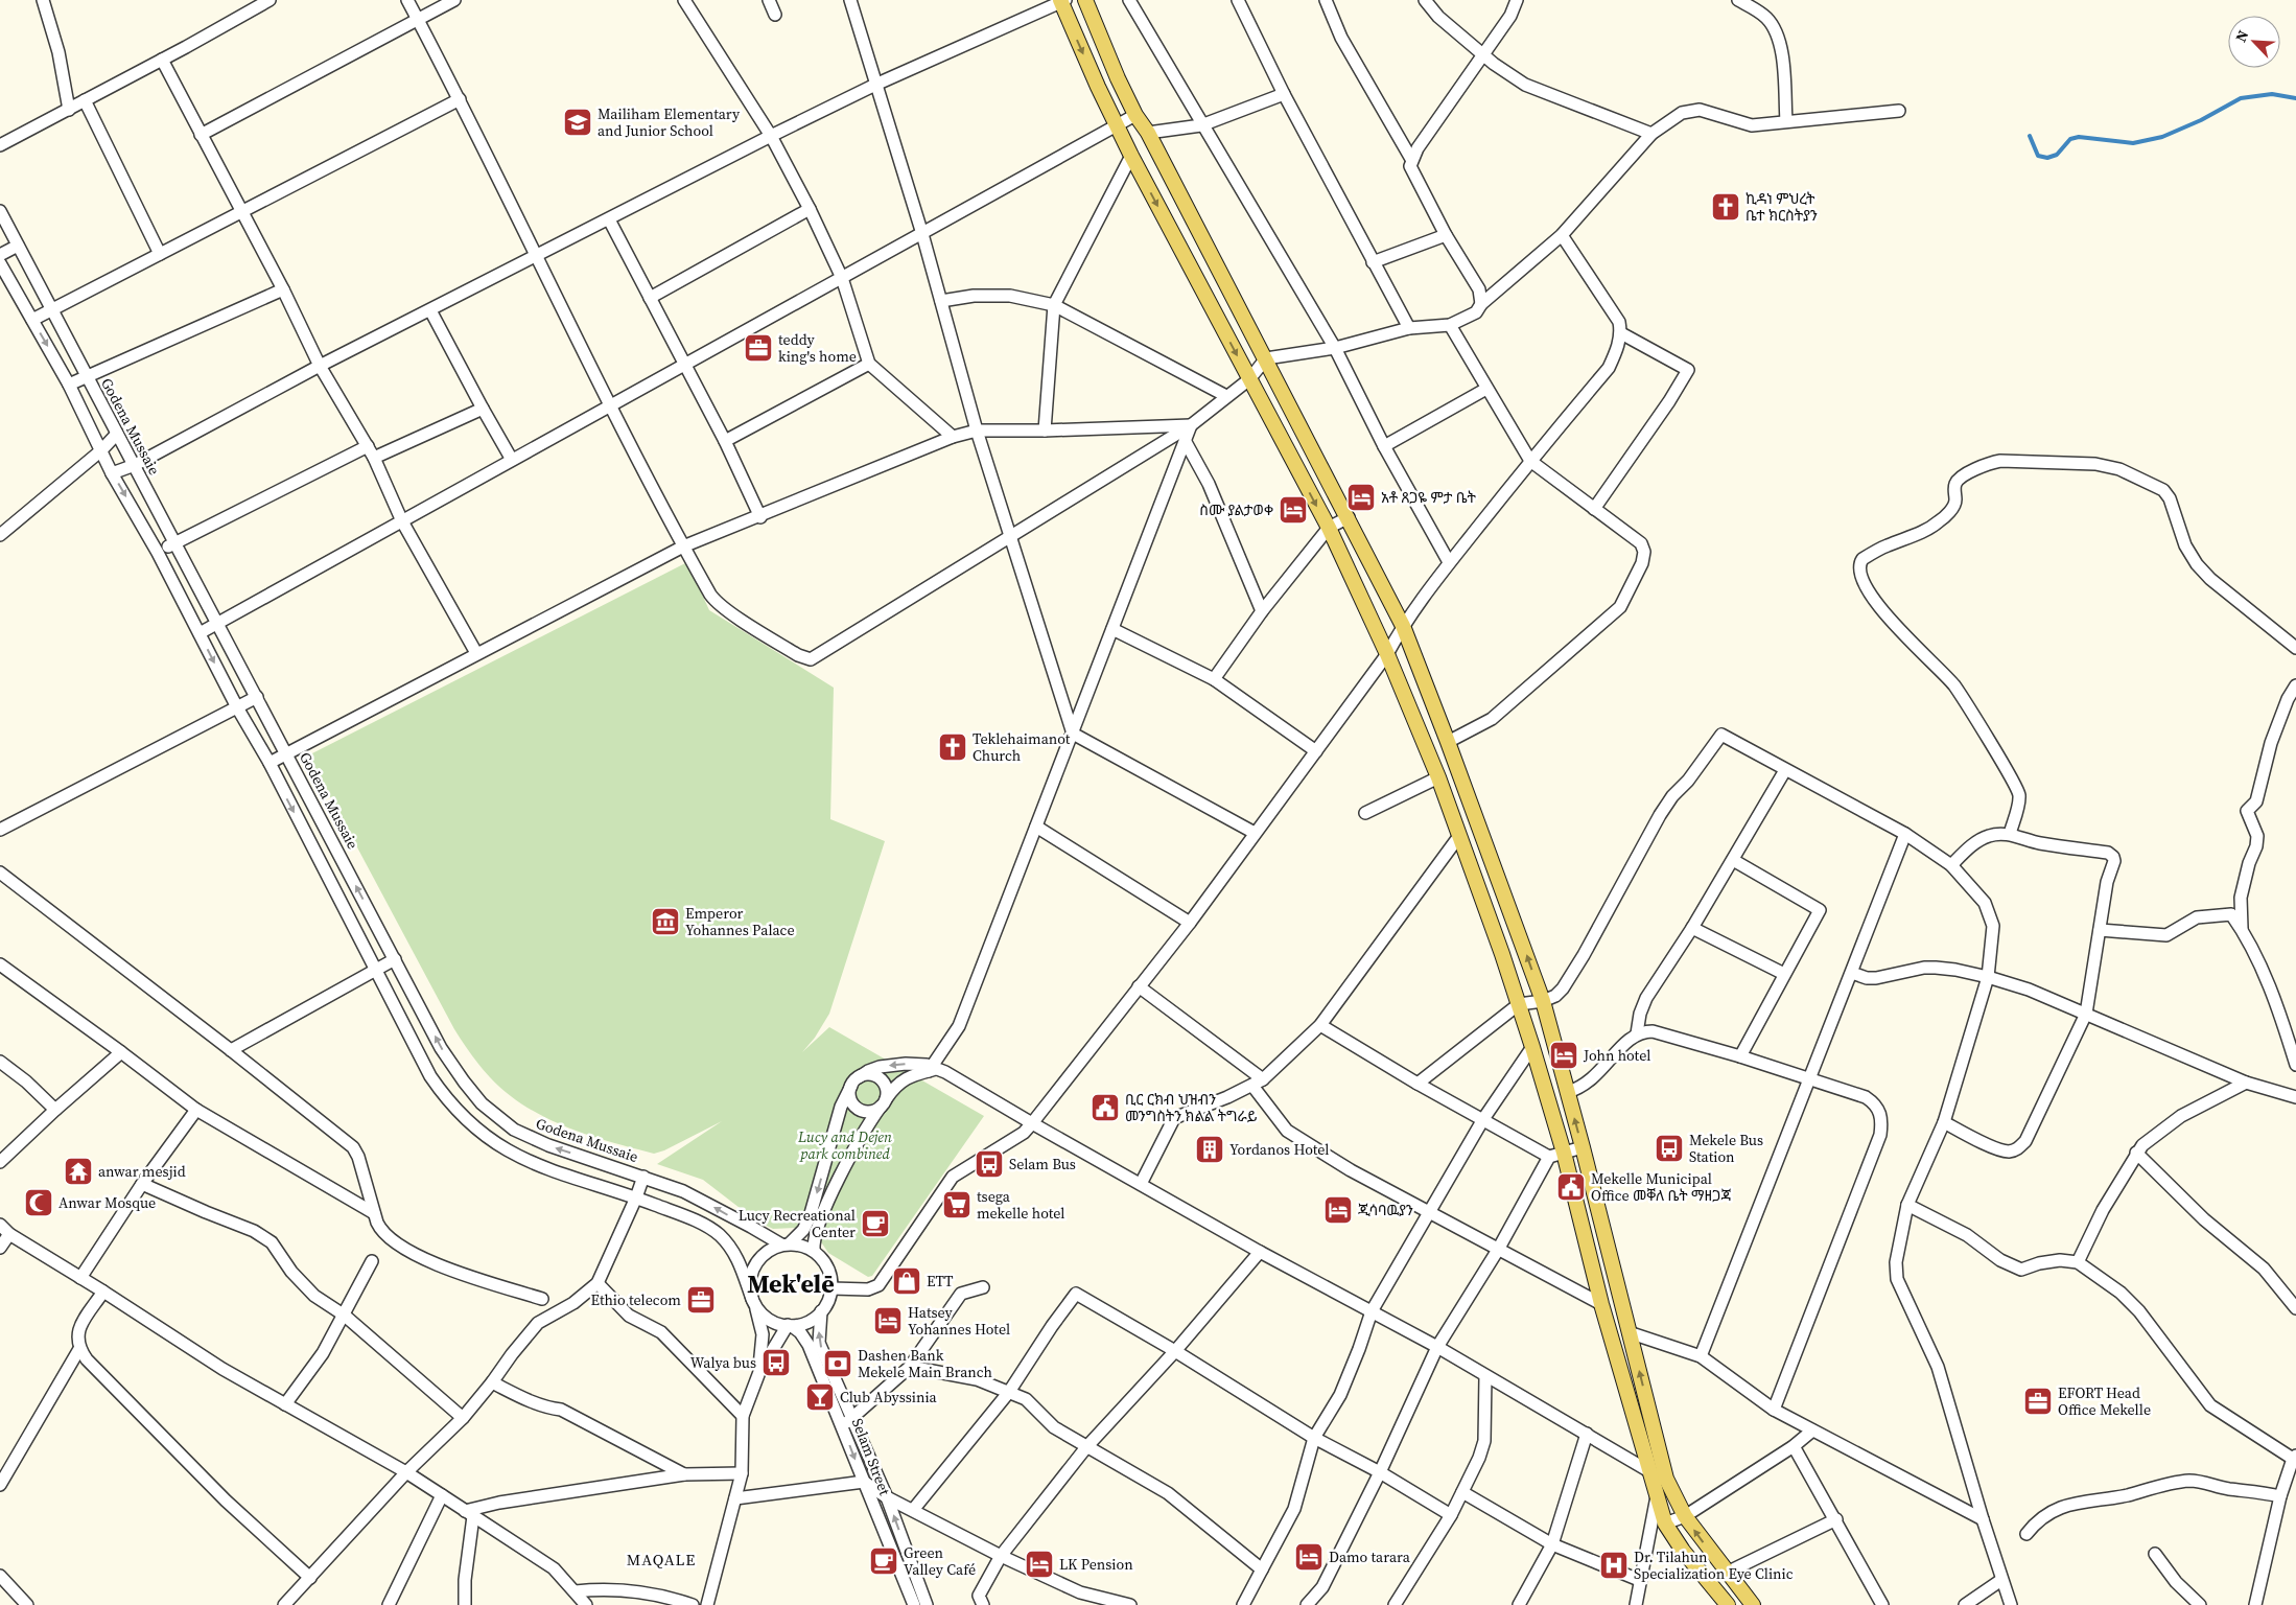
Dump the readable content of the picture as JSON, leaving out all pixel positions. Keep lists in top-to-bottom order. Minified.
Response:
{"streets":{"street":["Godena Mussaie","Selam Street"]},"crossings":[["Godena Mussaie","Selam Street"]],"districts":["Mek'elē","MAQALE"],"parks":["Lucy and Dejen park combined"],"places":{"school or university":["Mailiham Elementary and Junior School"],"church":["ኪዳነ ምህረት ቤተ ክርስትያን","Teklehaimanot Church"],"office":["teddy king's home","Ethio telecom","EFORT Head Office Mekelle"],"hotel":["አቶ ጸጋዬ ምታ ቤት","ስሙ ያልታወቀ","John hotel","ጂሳባዉያን","Hatsey Yohannes Hotel","Damo tarara","LK Pension"],"museum":["Emperor Yohannes Palace"],"public building":["ቢር ርክብ ህዝብን መንግስትን ክልል ትግራይ","Mekelle Municipal Office መቐለ ቤት ማዘጋጃ"],"bus stop":["Mekele Bus Station","Selam Bus","Walya bus"],"building":["Yordanos Hotel"],"temple":["anwar mesjid"],"mosque":["Anwar Mosque"],"supermarket":["tsega mekelle hotel"],"cafe":["Lucy Recreational Center","Green Valley Café"],"shop":["ETT"],"bank":["Dashen Bank Mekele Main Branch"],"bar":["Club Abyssinia"],"hospital":["Dr. Tilahun Specialization Eye Clinic"]},"north":"top left"}
